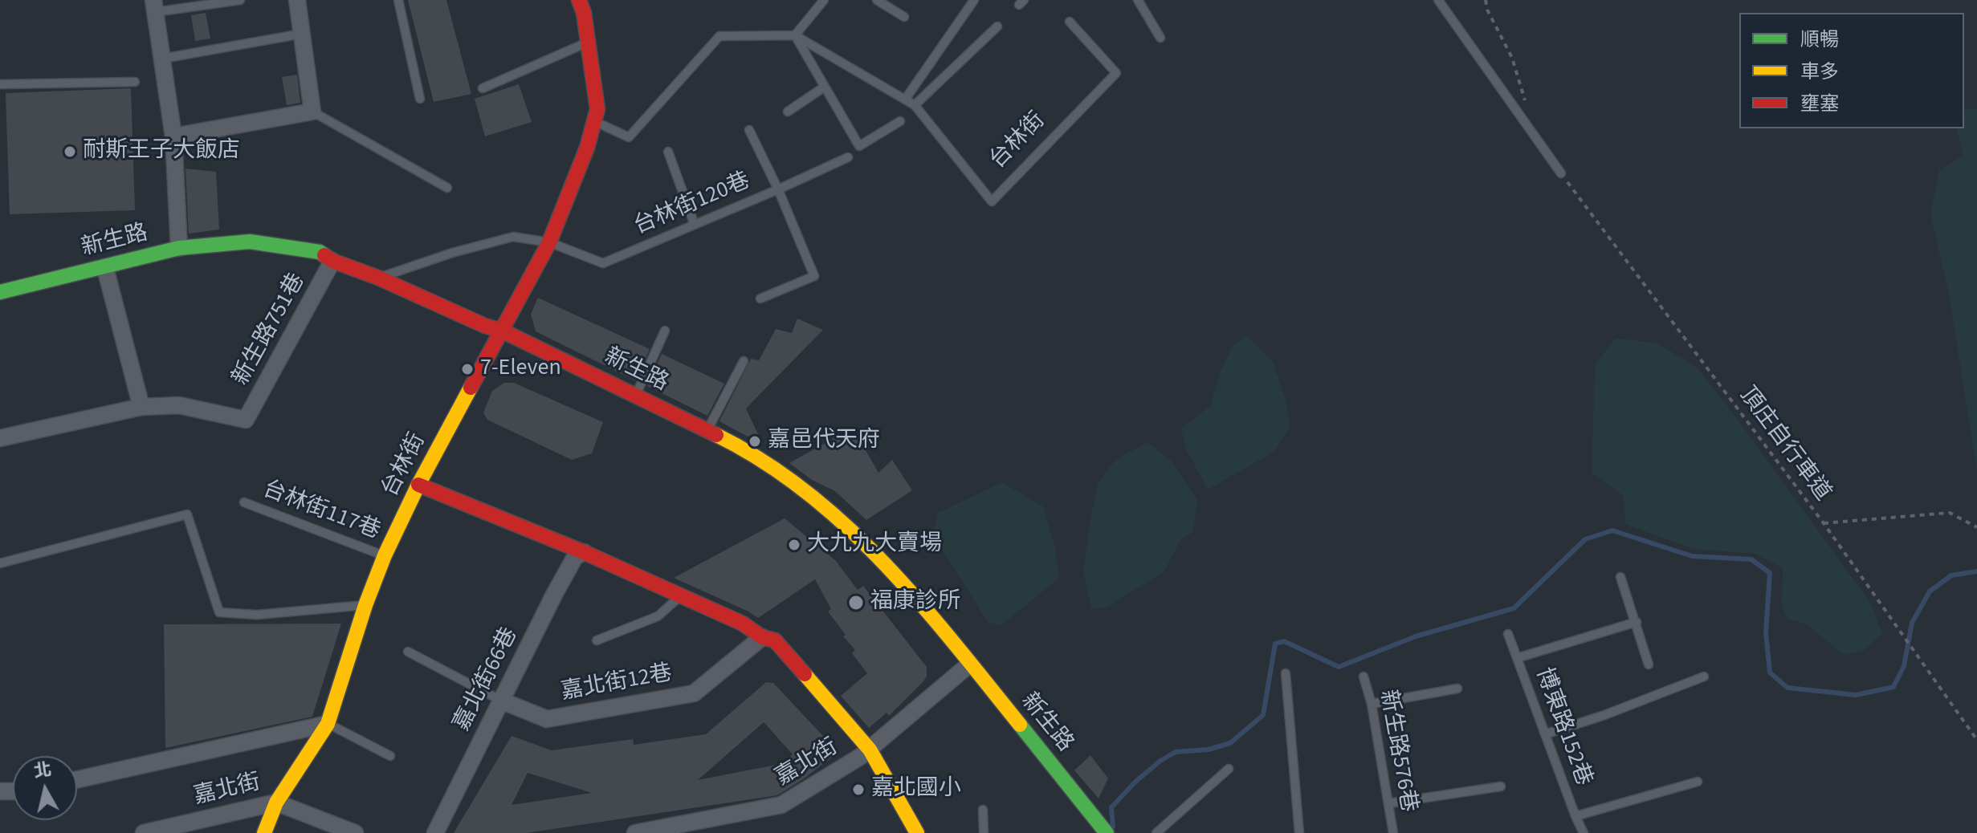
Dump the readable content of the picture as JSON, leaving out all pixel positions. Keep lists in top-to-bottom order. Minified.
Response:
{"streets":{"street":["台林街","新生路","新生路751巷","嘉北街66巷","嘉北街12巷","嘉北街"],"lane":["台林街120巷","台林街117巷","博東路152巷","新生路576巷"],"path":["頂庄自行車道"]},"crossings":[["台林街","台林街120巷"],["台林街","新生路"],["台林街","台林街117巷"],["台林街","嘉北街"],["台林街120巷","新生路"],["新生路","新生路751巷"],["新生路","嘉北街"],["嘉北街66巷","嘉北街12巷"]],"places":["耐斯王子大飯店","7-Eleven","嘉邑代天府","大九九大賣場","福康診所","嘉北國小"],"legend":["順暢","車多","壅塞"],"north":"top"}
